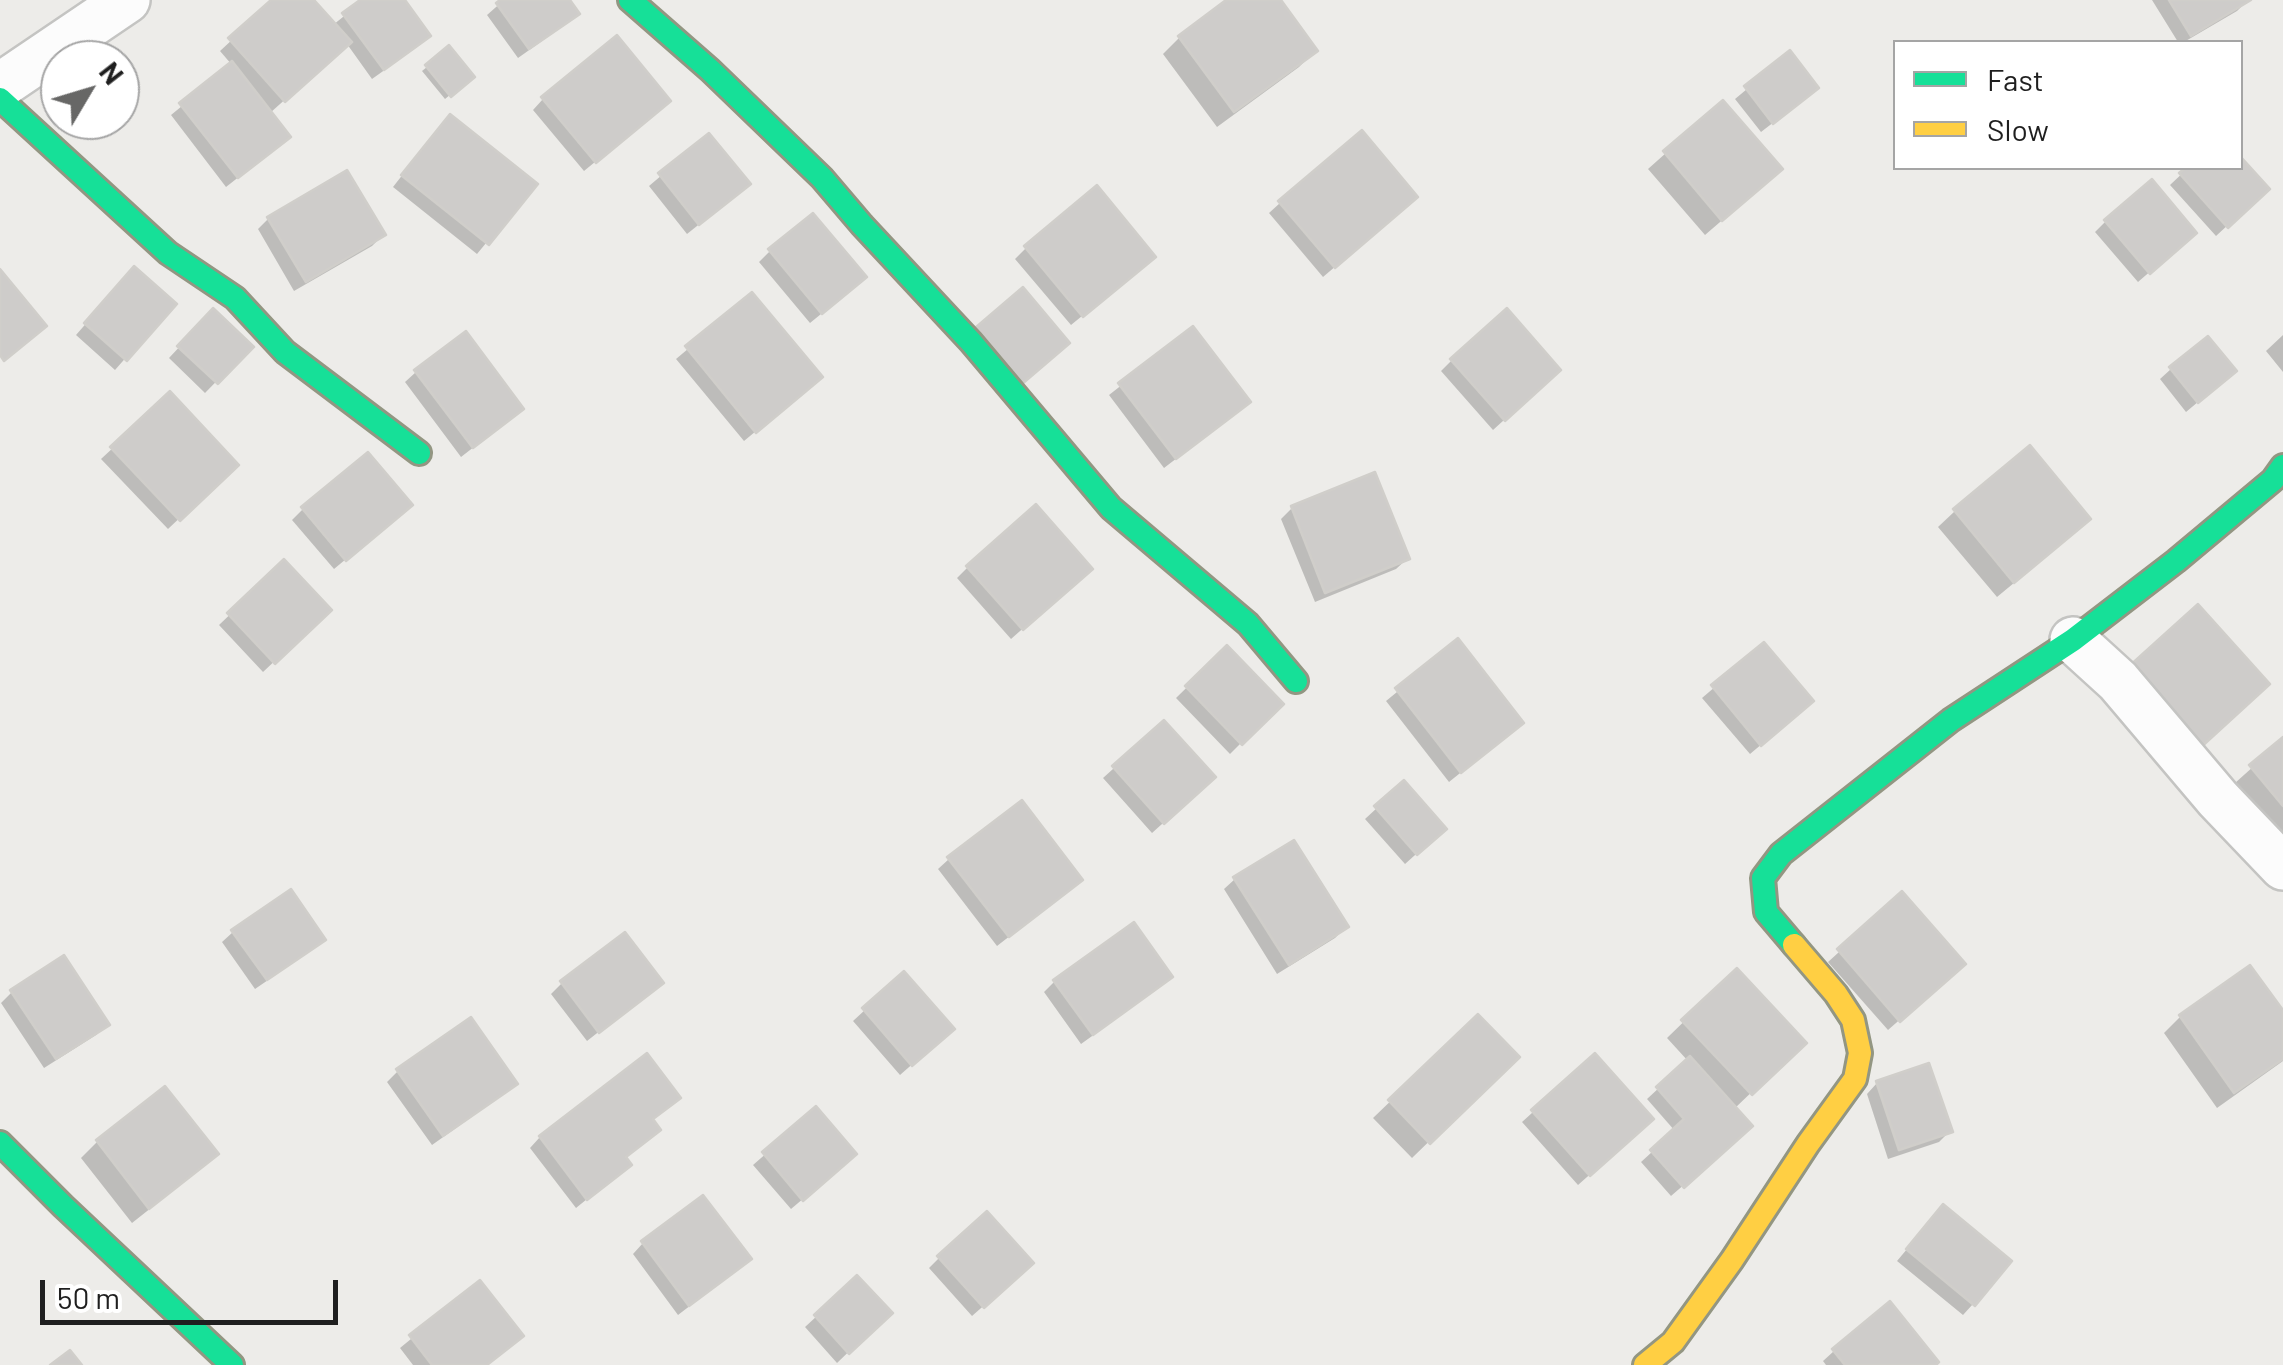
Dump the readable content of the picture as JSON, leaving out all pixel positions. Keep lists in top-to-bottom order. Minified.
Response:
{"legend":["Fast","Slow"],"scale_bar":"50 m","north":"top right"}
